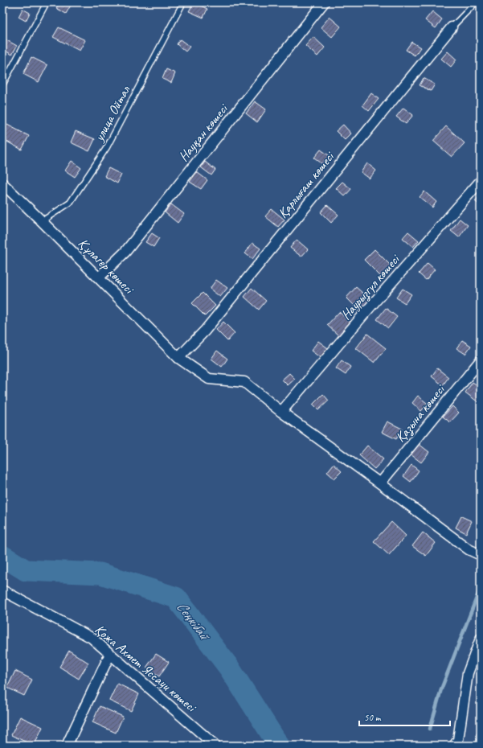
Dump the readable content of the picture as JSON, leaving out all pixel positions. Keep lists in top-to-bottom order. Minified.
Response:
{"streets":{"street":["Науқан көшесі","Қарлығаш көшесі","Құлагер көшесі","Наурызгүл көшесі","Қазына көшесі","Қожа Ахмет Яссауи көшесі"],"lane":["улица Ойтал"]},"crossings":[["улица Ойтал","Құлагер көшесі"],["Науқан көшесі","Құлагер көшесі"],["Қарлығаш көшесі","Құлагер көшесі"],["Құлагер көшесі","Наурызгүл көшесі"],["Құлагер көшесі","Қазына көшесі"]],"water":["Сеңкібай"],"scale_bar":"50 m"}
